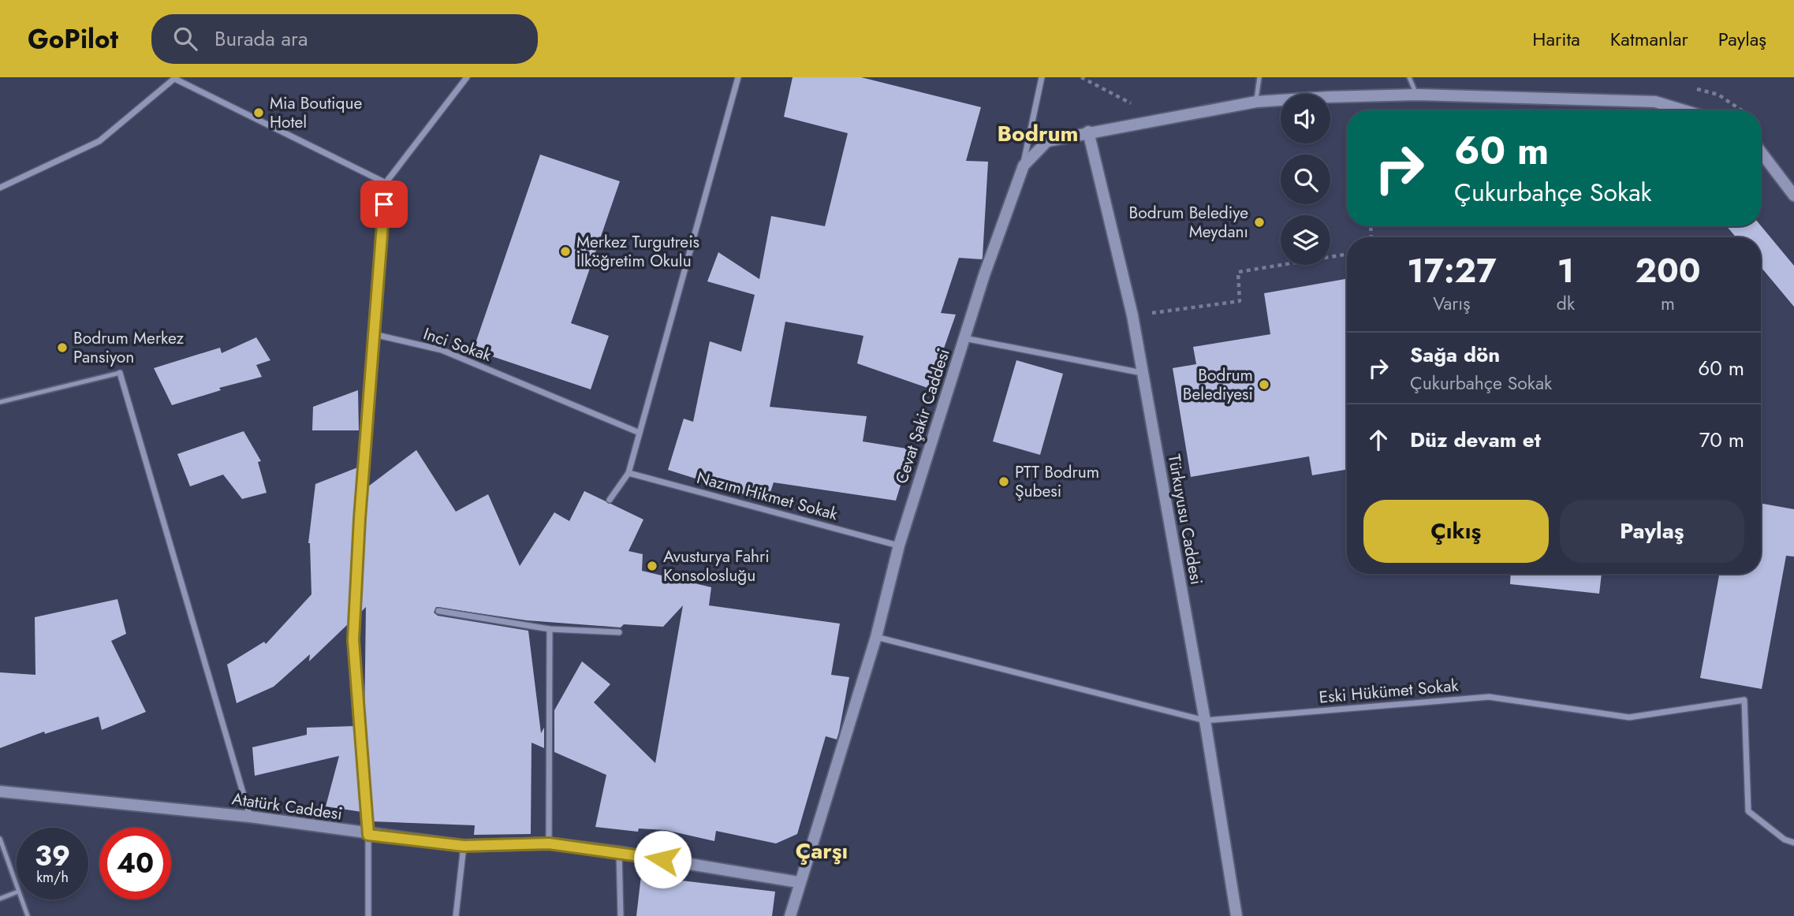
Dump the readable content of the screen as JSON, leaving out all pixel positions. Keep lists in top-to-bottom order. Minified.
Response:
{"streets":{"street":["Inci Sokak","Cevat Şakir Caddesi","Nazım Hikmet Sokak","Türkuyusu Caddesi","Eski Hükümet Sokak","Atatürk Caddesi"]},"crossings":[["Cevat Şakir Caddesi","Nazım Hikmet Sokak"],["Cevat Şakir Caddesi","Türkuyusu Caddesi"],["Cevat Şakir Caddesi","Eski Hükümet Sokak"],["Cevat Şakir Caddesi","Atatürk Caddesi"],["Türkuyusu Caddesi","Eski Hükümet Sokak"]],"districts":["Bodrum","Çarşı"],"places":["Mia Boutique Hotel","Bodrum Belediye Meydanı","Merkez Turgutreis İlköğretim Okulu","Bodrum Merkez Pansiyon","Bodrum Belediyesi","PTT Bodrum Şubesi","Avusturya Fahri Konsolosluğu"],"page":{"header":"GoPilot","search":"Burada ara","nav":["Harita","Katmanlar","Paylaş"],"turn":["60 m","Çukurbahçe Sokak"],"eta":["17:27","Varış","1","dk","200","m"],"list":[{"name":"Sağa dön","note":"Çukurbahçe Sokak","value":"60 m"},{"name":"Düz devam et","value":"70 m"}],"buttons":["Çıkış","Paylaş"],"speed":"39 km/h","limit":"40"}}
